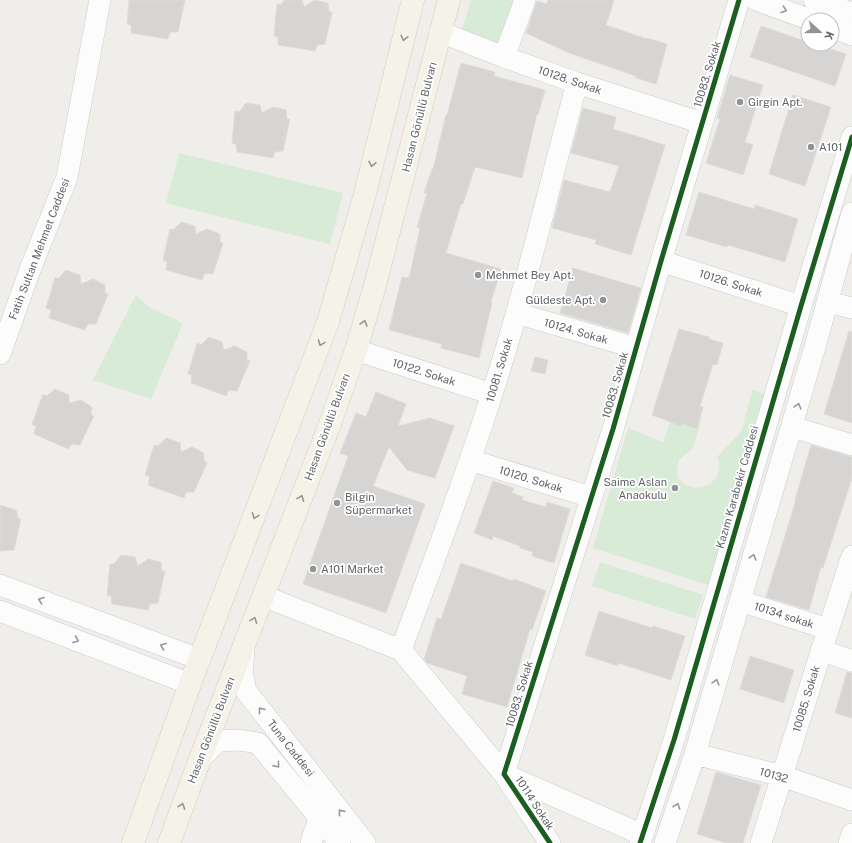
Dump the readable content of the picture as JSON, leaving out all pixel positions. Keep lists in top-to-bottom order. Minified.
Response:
{"streets":{"main road":["Hasan Gönüllü Bulvarı"],"street":["10083. Sokak","10128. Sokak","Fatih Sultan Mehmet Caddesi","10126. Sokak","10124. Sokak","10081. Sokak","10122. Sokak","10120. Sokak","Kazım Karabekir Caddesi","10134 sokak","10085. Sokak","Tuna Caddesi","10132","10114 Sokak"]},"crossings":[["10083. Sokak","10128. Sokak"],["10083. Sokak","10126. Sokak"],["10083. Sokak","10124. Sokak"],["10083. Sokak","10120. Sokak"],["10083. Sokak","10114 Sokak"],["10128. Sokak","Hasan Gönüllü Bulvarı"],["10128. Sokak","10081. Sokak"],["Hasan Gönüllü Bulvarı","10122. Sokak"],["Hasan Gönüllü Bulvarı","Tuna Caddesi"],["Hasan Gönüllü Bulvarı","10114 Sokak"],["10126. Sokak","Kazım Karabekir Caddesi"],["10124. Sokak","10081. Sokak"],["10081. Sokak","10122. Sokak"],["10081. Sokak","10120. Sokak"],["10081. Sokak","10114 Sokak"],["Kazım Karabekir Caddesi","10114 Sokak"],["10134 sokak","10085. Sokak"],["10085. Sokak","10132"]],"places":["Girgin Apt.","A101","Mehmet Bey Apt.","Güldeste Apt.","Saime Aslan Anaokulu","Bilgin Süpermarket","A101 Market"],"north":"right"}
